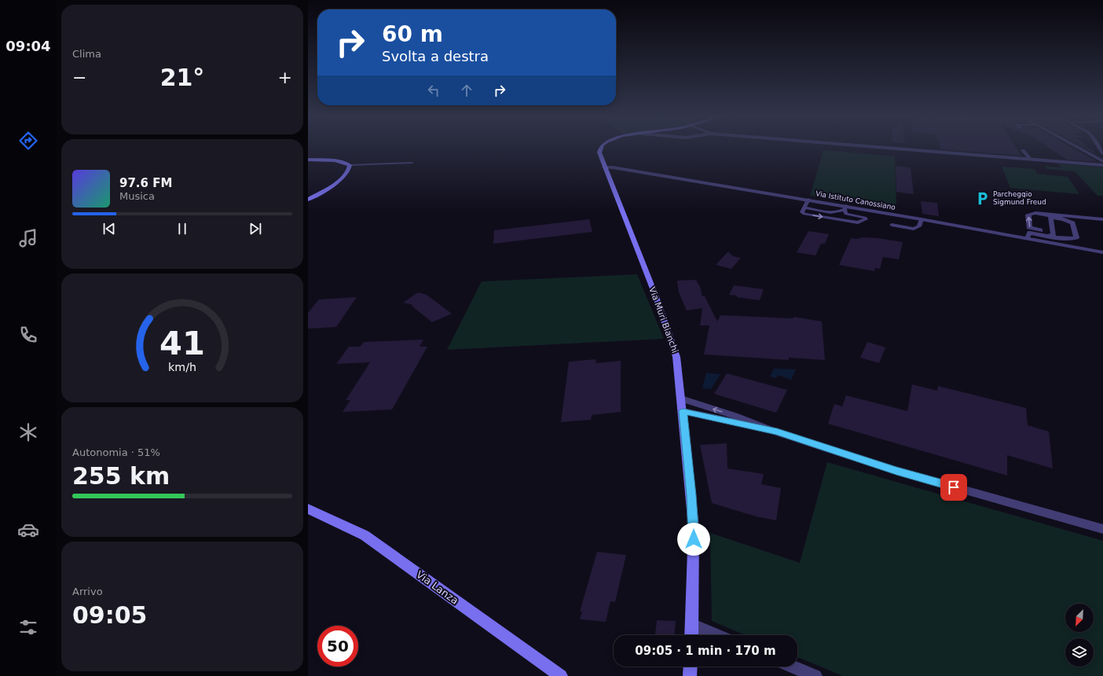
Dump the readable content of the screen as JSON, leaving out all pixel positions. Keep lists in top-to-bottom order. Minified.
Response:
{"streets":{"main road":["Via Muri Bianchi","Via Lanza"],"street":["Via Istituto Canossiano"]},"crossings":[["Via Istituto Canossiano","Via Muri Bianchi"]],"places":{"parking":["Parcheggio Sigmund Freud"]},"north":"bottom left","page":{"tabs":"09:04","tile":["Clima",["Autonomia · 51%","255 km"],["Arrivo","09:05"]],"turn":["60 m","Svolta a destra"],"heat":["−","21°","+"],"song":["97.6 FM","Musica"],"limit":"50","trip":"09:05 · 1 min · 170 m","gauge":["41","km/h"]}}
